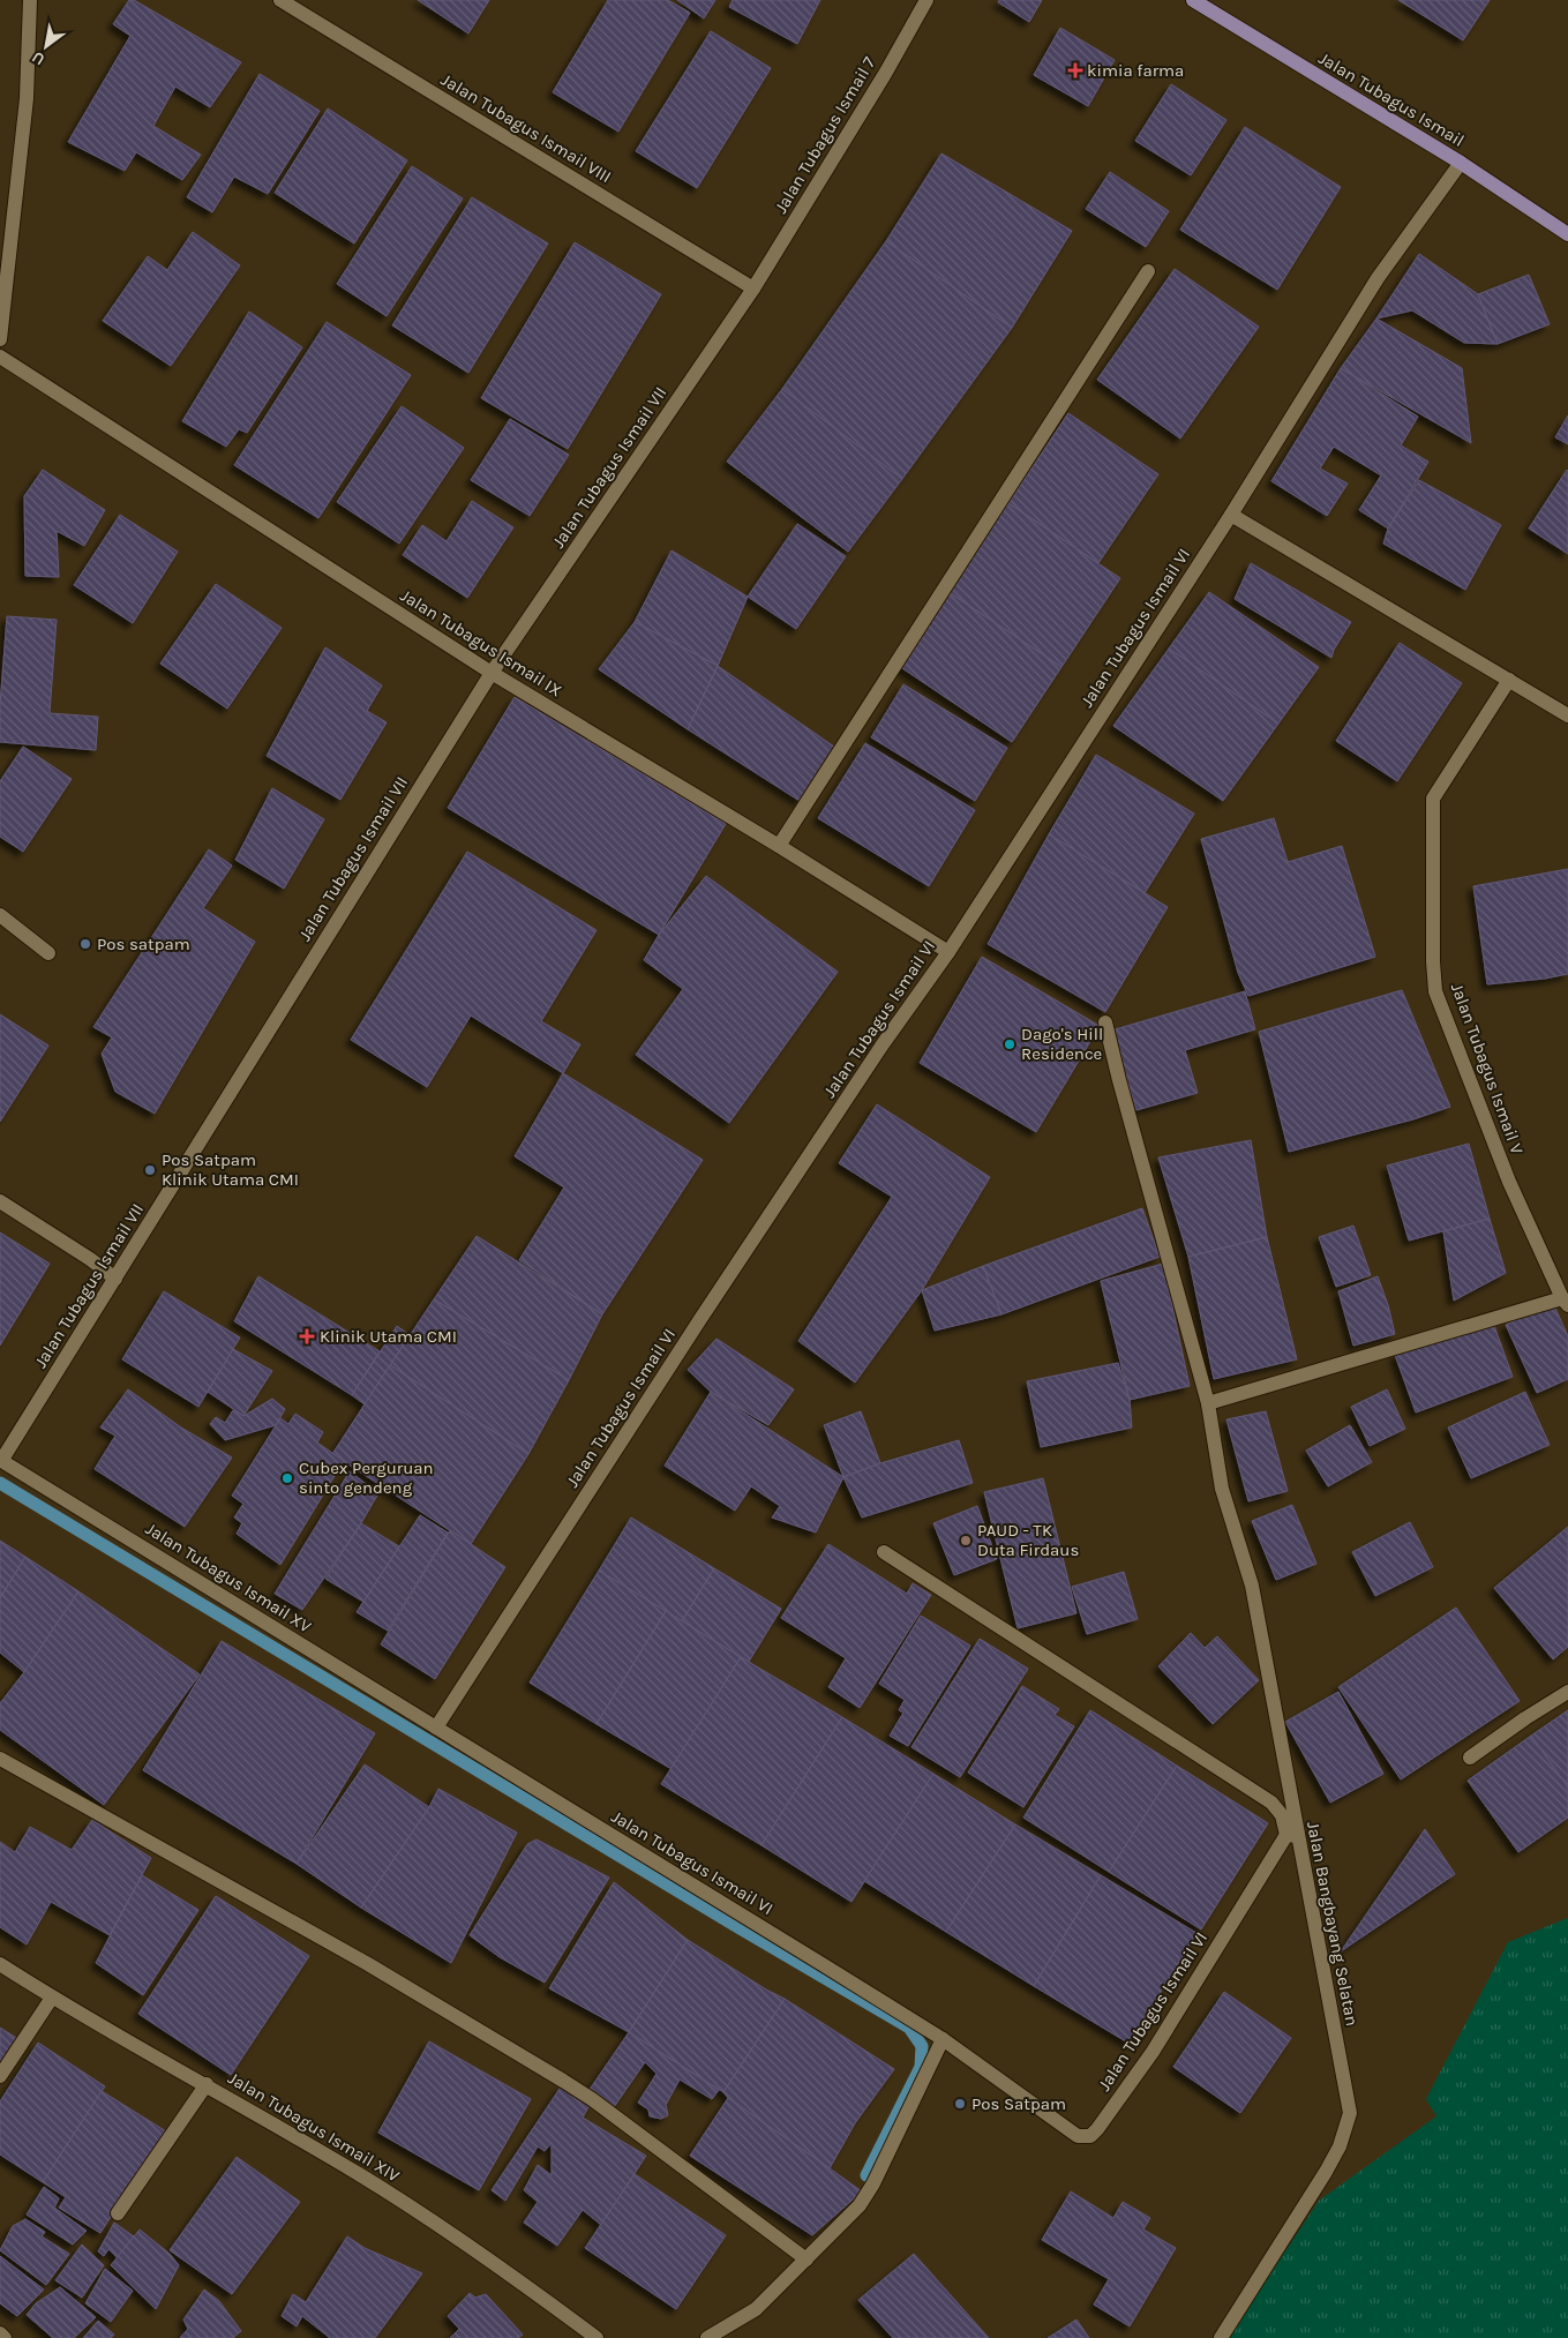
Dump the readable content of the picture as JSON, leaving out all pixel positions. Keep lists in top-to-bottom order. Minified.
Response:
{"streets":{"main road":["Jalan Tubagus Ismail"],"street":["Jalan Tubagus Ismail VIII","Jalan Tubagus Ismail 7","Jalan Tubagus Ismail VII","Jalan Tubagus Ismail VI","Jalan Tubagus Ismail IX","Jalan Tubagus Ismail V","Jalan Tubagus Ismail XV","Jalan Bangbayang Selatan","Jalan Tubagus Ismail XIV"]},"crossings":[["Jalan Tubagus Ismail","Jalan Tubagus Ismail VI"],["Jalan Tubagus Ismail VIII","Jalan Tubagus Ismail 7"],["Jalan Tubagus Ismail VIII","Jalan Tubagus Ismail VII"],["Jalan Tubagus Ismail 7","Jalan Tubagus Ismail VII"],["Jalan Tubagus Ismail VII","Jalan Tubagus Ismail IX"],["Jalan Tubagus Ismail VII","Jalan Tubagus Ismail XV"],["Jalan Tubagus Ismail VI","Jalan Tubagus Ismail IX"],["Jalan Tubagus Ismail VI","Jalan Tubagus Ismail XV"],["Jalan Tubagus Ismail VI","Jalan Bangbayang Selatan"]],"places":{"health":["kimia farma","Klinik Utama CMI"],"other":["Pos satpam","Dago's Hill Residence","Pos Satpam Klinik Utama CMI","Cubex Perguruan sinto gendeng","PAUD - TK Duta Firdaus","Pos Satpam"]},"north":"bottom left"}
